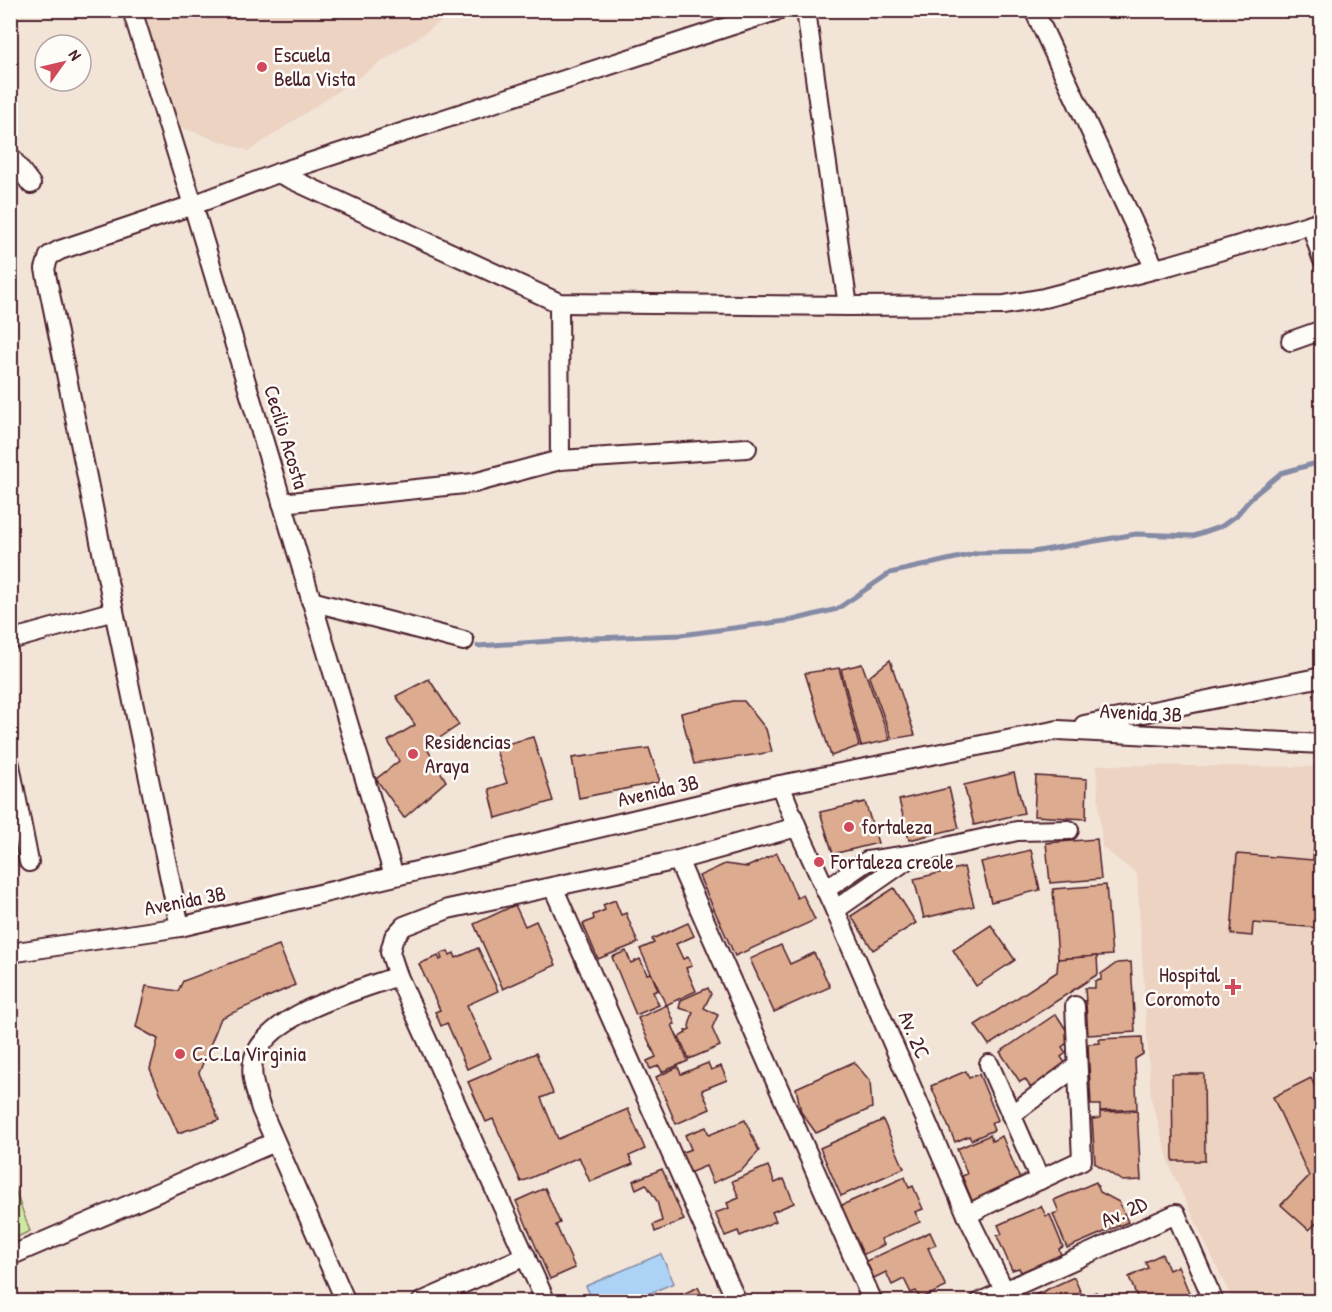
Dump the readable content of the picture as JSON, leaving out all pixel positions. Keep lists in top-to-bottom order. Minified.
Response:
{"streets":{"street":["Cecilio Acosta","Avenida 3B","Av. 2C","Av. 2D"]},"crossings":[["Cecilio Acosta","Avenida 3B"],["Avenida 3B","Av. 2C"],["Av. 2C","Av. 2D"]],"places":{"other":["Escuela Bella Vista","Residencias Araya","fortaleza","Fortaleza creole","C.C.La Virginia"],"health":["Hospital Coromoto"]},"north":"top right"}
